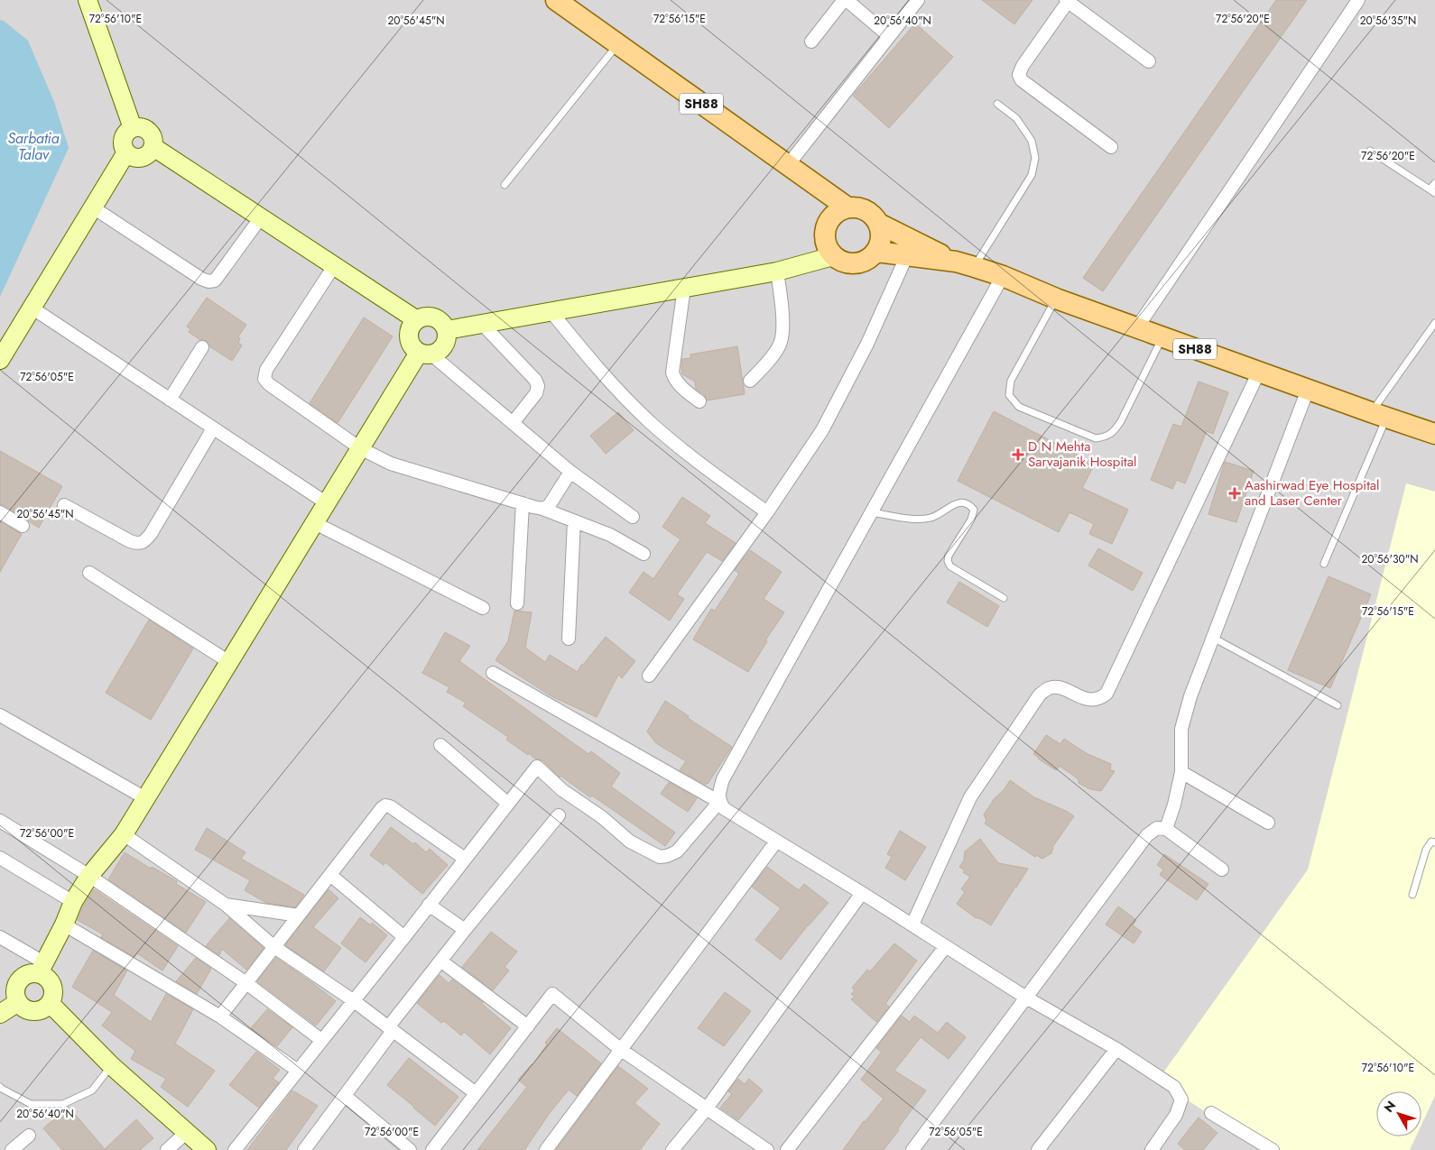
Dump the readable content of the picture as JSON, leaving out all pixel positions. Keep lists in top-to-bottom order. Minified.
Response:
{"streets":{"main road":["SH88"]},"water":["Sarbatia Talav"],"places":{"health":["D N Mehta Sarvajanik Hospital","Aashirwad Eye Hospital and Laser Center"]},"north":"top left","coordinates":["72°56'10\"E","72°56'15\"E","72°56'20\"E","20°56'45\"N","20°56'40\"N","20°56'35\"N","72°56'05\"E","20°56'30\"N","72°56'00\"E"]}
